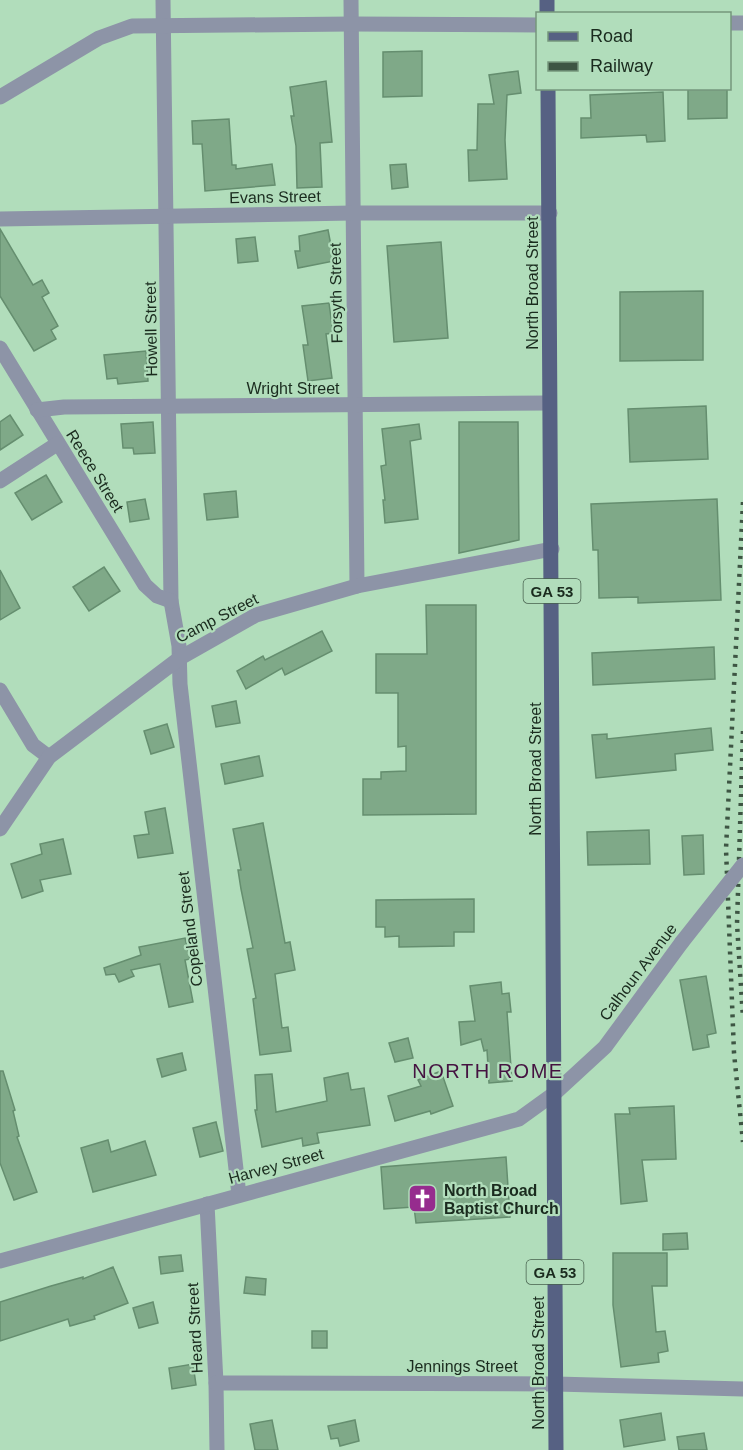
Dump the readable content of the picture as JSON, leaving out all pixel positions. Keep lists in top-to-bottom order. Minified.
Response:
{"streets":{"main road":["North Broad Street","GA 53"],"street":["Evans Street","Forsyth Street","Howell Street","Wright Street","Reece Street","Camp Street","Copeland Street","Calhoun Avenue","Harvey Street","Heard Street","Jennings Street"]},"crossings":[["Evans Street","North Broad Street"],["Evans Street","Forsyth Street"],["Evans Street","Howell Street"],["North Broad Street","Wright Street"],["North Broad Street","Camp Street"],["North Broad Street","Calhoun Avenue"],["North Broad Street","Harvey Street"],["North Broad Street","Jennings Street"],["Forsyth Street","Wright Street"],["Forsyth Street","Camp Street"],["Howell Street","Wright Street"],["Howell Street","Reece Street"],["Howell Street","Camp Street"],["Howell Street","Copeland Street"],["Wright Street","Reece Street"],["Camp Street","Copeland Street"],["Copeland Street","Harvey Street"],["Calhoun Avenue","Harvey Street"],["Harvey Street","Heard Street"],["Heard Street","Jennings Street"]],"districts":["NORTH ROME"],"places":{"church":["North Broad Baptist Church"]},"legend":["Road","Railway"]}
